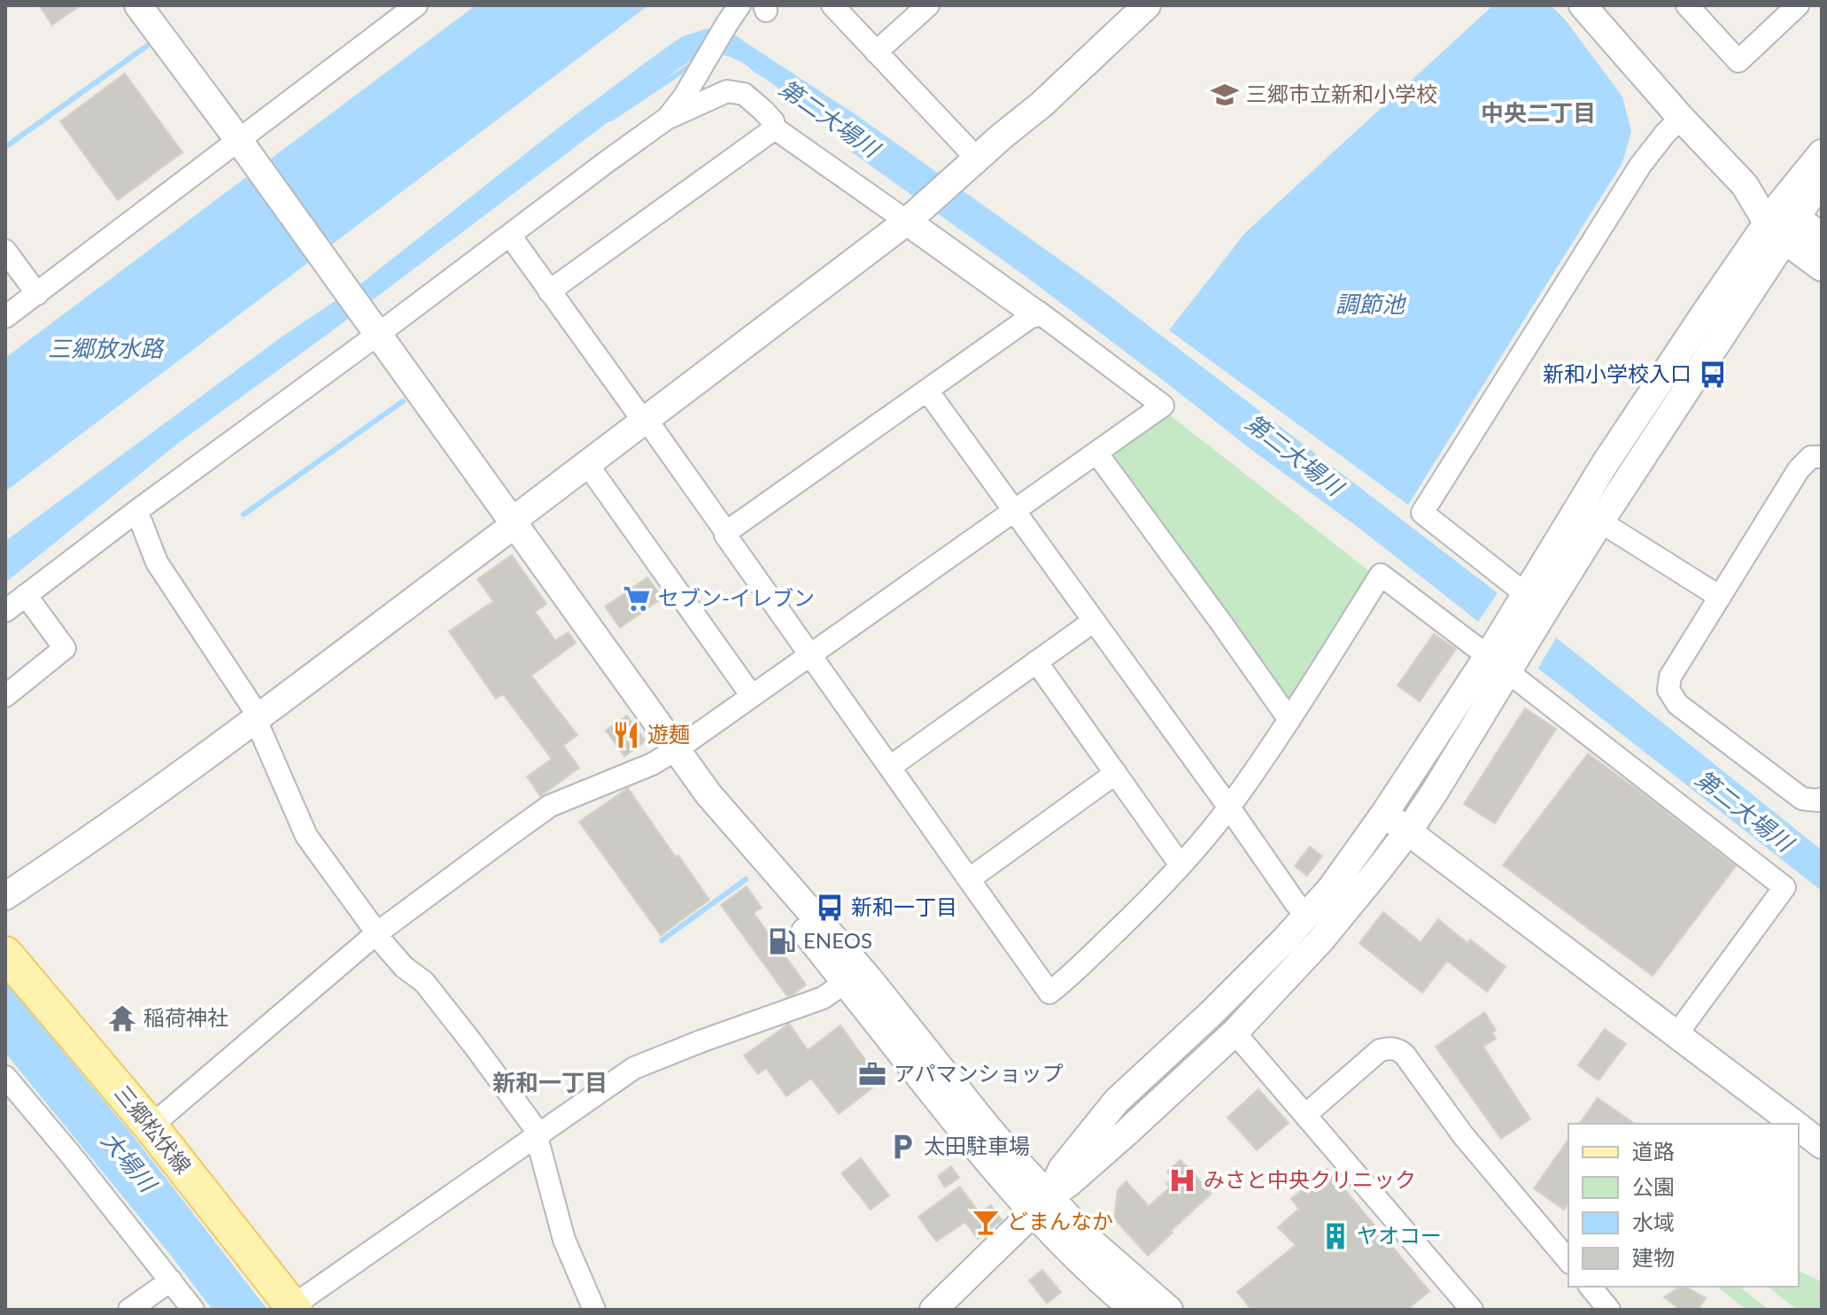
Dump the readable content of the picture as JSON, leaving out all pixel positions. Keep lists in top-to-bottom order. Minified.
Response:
{"streets":{"main road":["三郷松伏線"]},"districts":["中央二丁目","新和一丁目"],"water":["第二大場川","調節池","三郷放水路","大場川"],"places":{"school or university":["三郷市立新和小学校"],"bus stop":["新和小学校入口","新和一丁目"],"supermarket":["セブン-イレブン"],"restaurant":["遊麺"],"fuel station":["ENEOS"],"temple":["稲荷神社"],"office":["アパマンショップ"],"parking":["太田駐車場"],"hospital":["みさと中央クリニック"],"bar":["どまんなか"],"building":["ヤオコー"]},"legend":["道路","公園","水域","建物"]}
